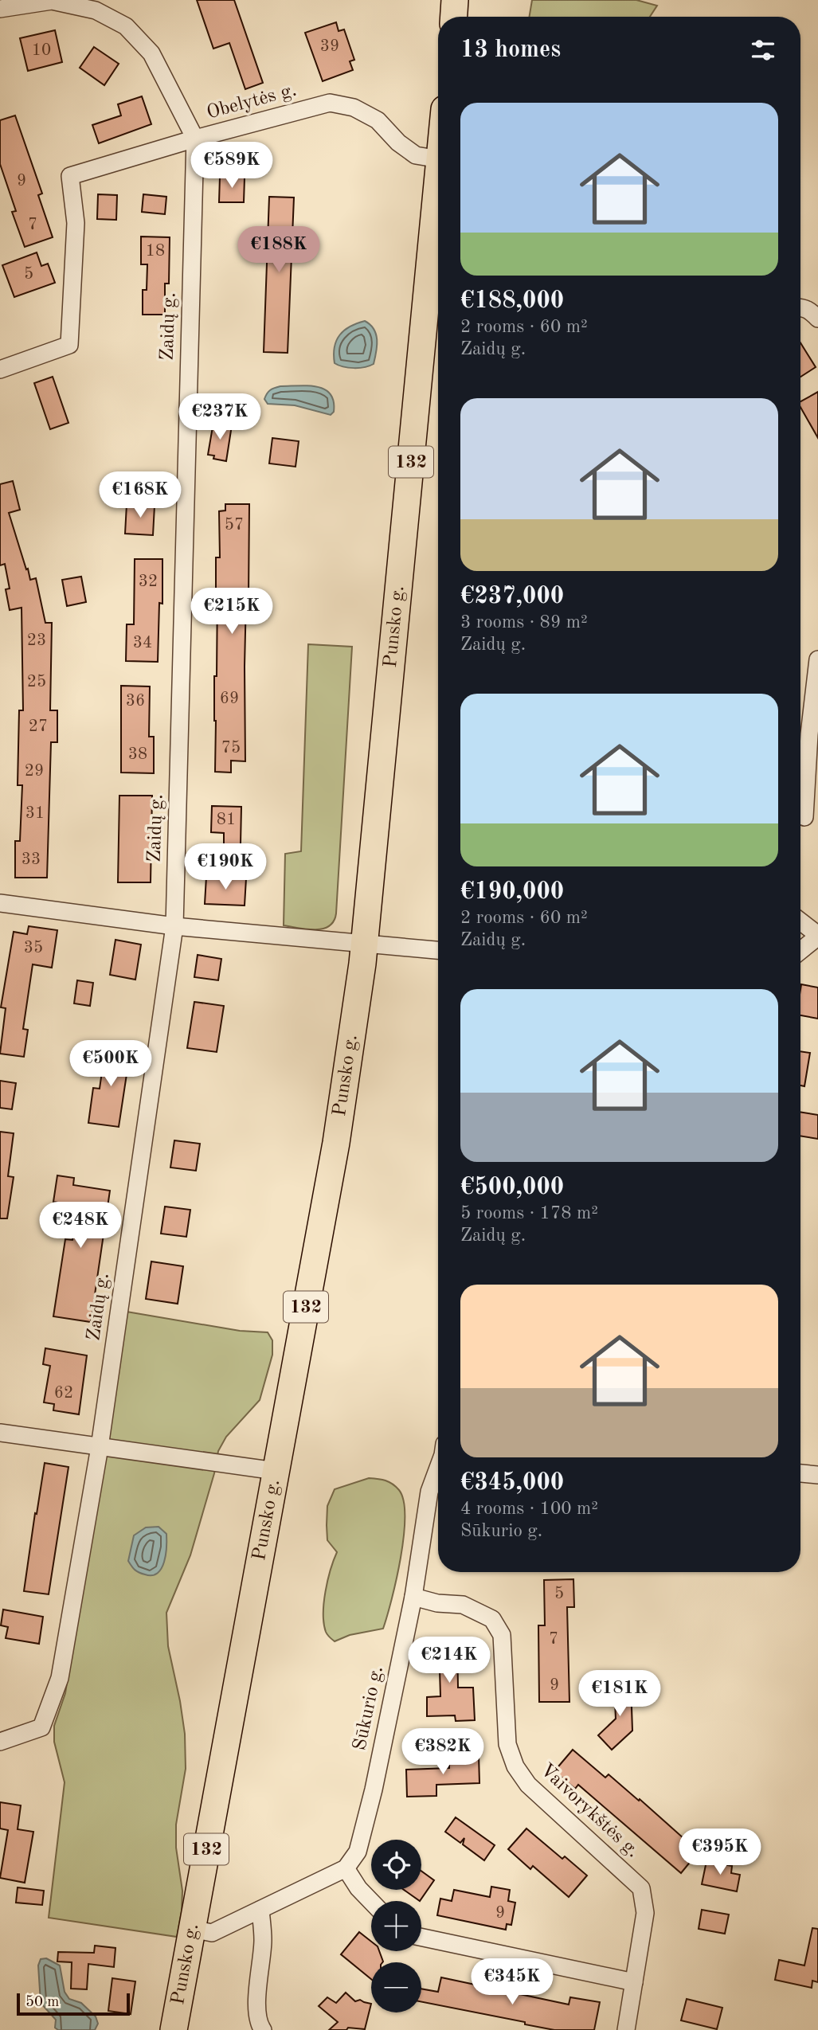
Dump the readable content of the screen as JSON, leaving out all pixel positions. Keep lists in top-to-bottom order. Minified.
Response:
{"streets":{"main road":["132","Punsko g."],"street":["Obelytės g.","Zaidų g.","Sūkurio g.","Vaivorykštės g."]},"crossings":[["Obelytės g.","Zaidų g."],["Sūkurio g.","Vaivorykštės g."]],"house_numbers":["39","10","9","7","18","5","57","32","23","34","25","69","36","27","75","38","29","31","81","33","35","62","5","7","9","9"],"scale_bar":"50 m","page":{"heading":"13 homes","list":[{"name":"€188,000","note":"2 rooms · 60 m² · Zaidų g."},{"name":"€237,000","note":"3 rooms · 89 m² · Zaidų g."},{"name":"€190,000","note":"2 rooms · 60 m² · Zaidų g."},{"name":"€500,000","note":"5 rooms · 178 m² · Zaidų g."},{"name":"€345,000","note":"4 rooms · 100 m² · Sūkurio g."}],"price":["€589K","€188K","€237K","€168K","€215K","€190K","€500K","€248K","€214K","€181K","€382K","€395K","€345K"],"map_buttons":["+","−"],"scale":"50 m"}}
